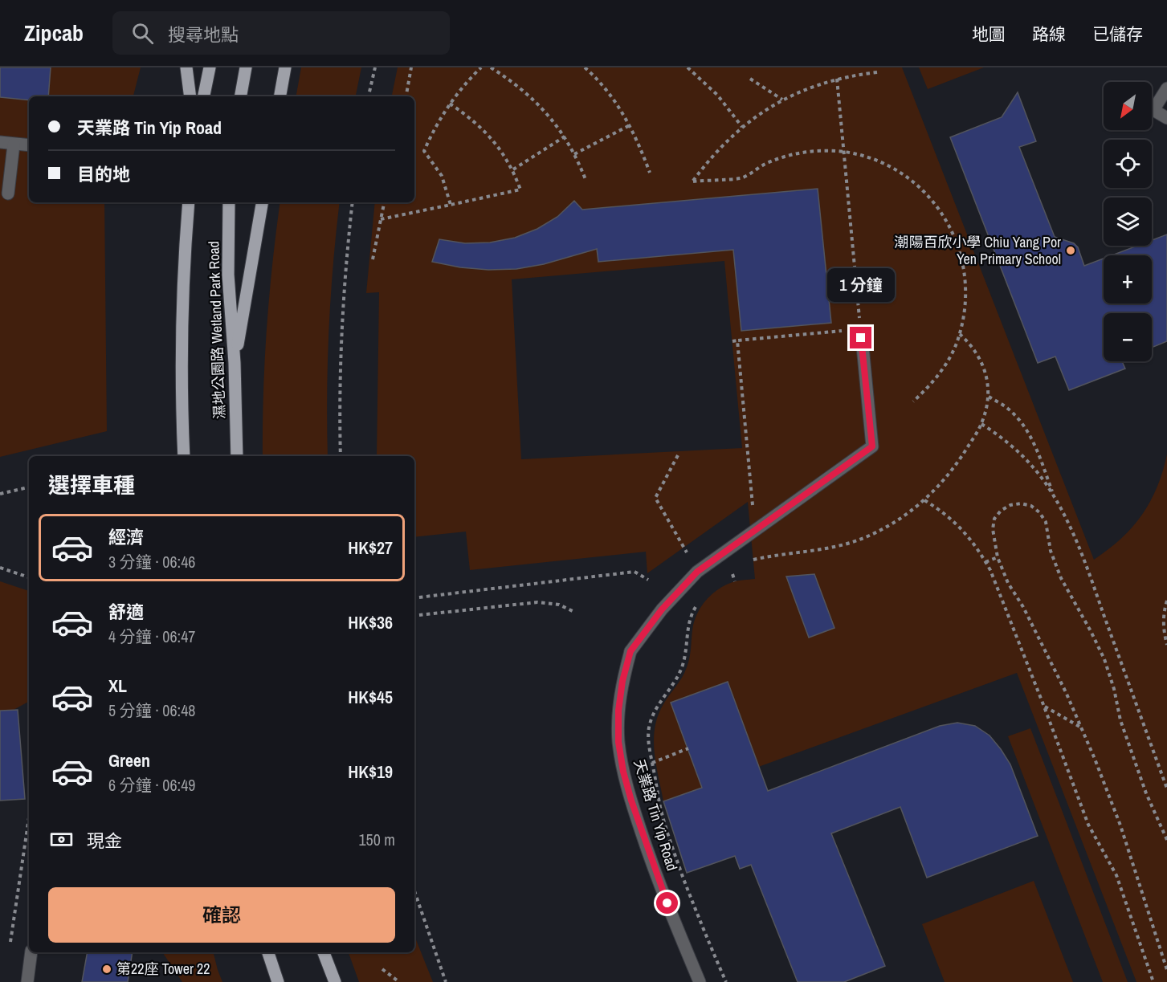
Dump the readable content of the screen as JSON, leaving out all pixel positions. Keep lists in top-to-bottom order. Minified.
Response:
{"streets":{"main road":["濕地公園路 Wetland Park Road"],"street":["天業路 Tin Yip Road"]},"places":["潮陽百欣小學 Chiu Yang Por Yen Primary School","第22座 Tower 22"],"north":"bottom left","page":{"header":"Zipcab","search":"搜尋地點","nav":["地圖","路線","已儲存"],"map_buttons":["+","−"],"banner":["天業路 Tin Yip Road","目的地"],"bubble":"1 分鐘","heading":"選擇車種","list":[{"name":"經濟","note":"3 分鐘 · 06:46","value":"HK$27"},{"name":"舒適","note":"4 分鐘 · 06:47","value":"HK$36"},{"name":"XL","note":"5 分鐘 · 06:48","value":"HK$45"},{"name":"Green","note":"6 分鐘 · 06:49","value":"HK$19"}],"pay":["現金","150 m"],"buttons":"確認"}}
